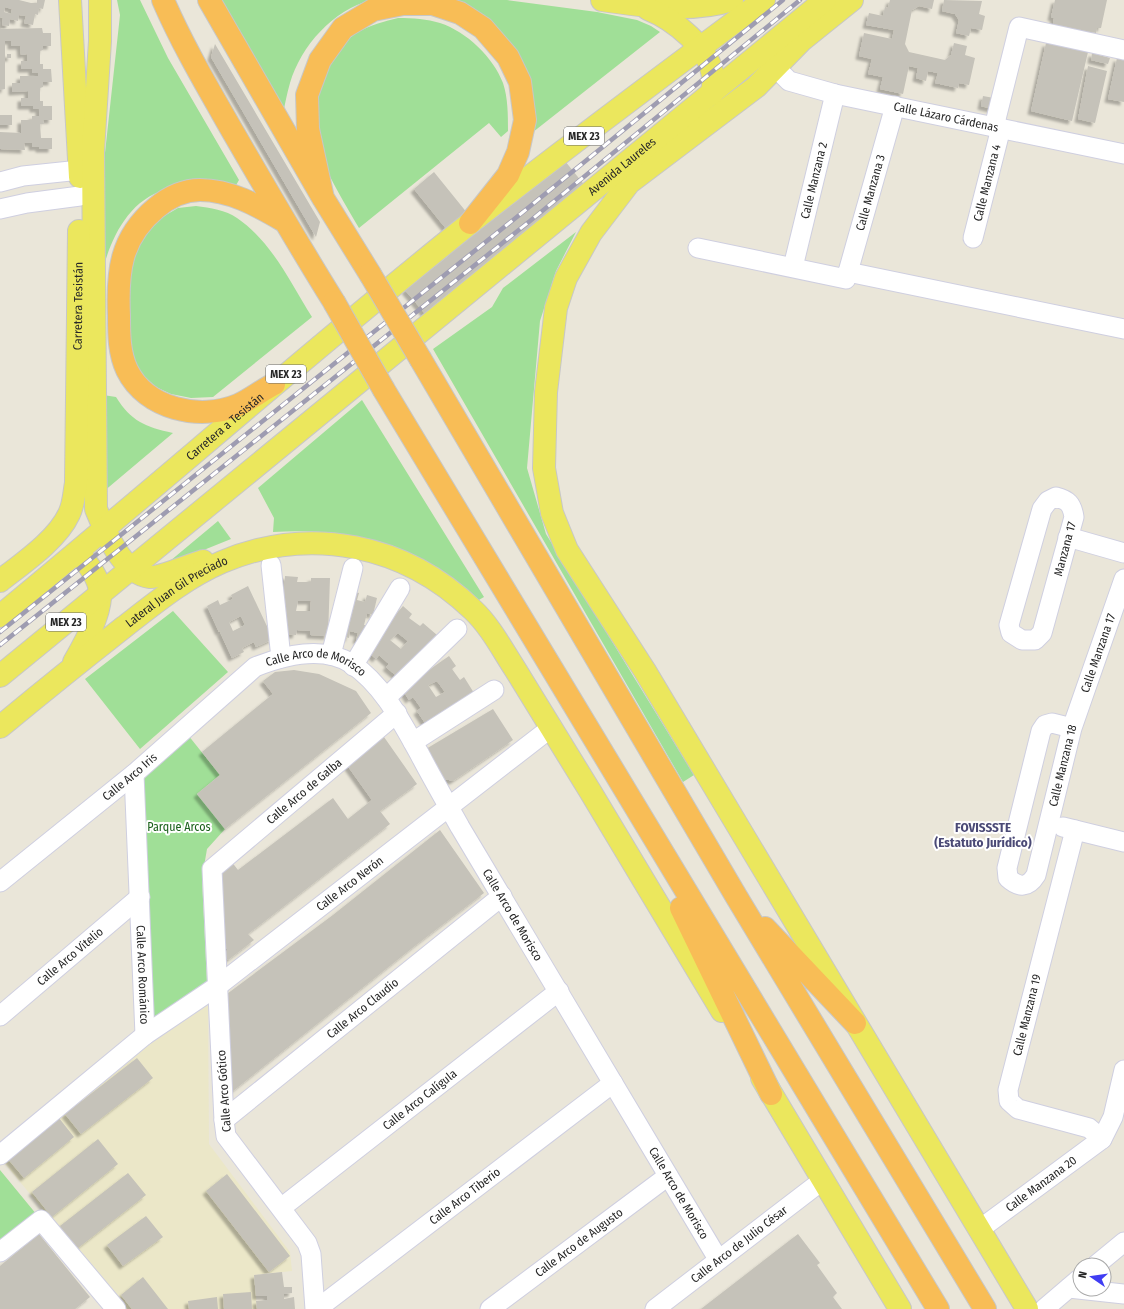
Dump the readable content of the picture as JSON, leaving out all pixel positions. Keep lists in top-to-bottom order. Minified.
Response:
{"streets":{"main road":["MEX 23","Avenida Laureles","Carretera Tesistán","Carretera a Tesistán","Lateral Juan Gil Preciado"],"street":["Calle Lázaro Cárdenas","Calle Manzana 2","Calle Manzana 4","Calle Manzana 3","Manzana 17","Calle Manzana 17","Calle Arco de Morisco","Calle Manzana 18","Calle Arco Iris","Calle Arco de Galba","Calle Arco Nerón","Calle Arco Vitelio","Calle Arco Románico","Calle Arco Claudio","Calle Manzana 19","Calle Arco Gótico","Calle Arco Calígula","Calle Manzana 20","Calle Arco Tiberio","Calle Arco de Augusto","Calle Arco de Julio César"]},"crossings":[["Calle Lázaro Cárdenas","Avenida Laureles"],["Calle Lázaro Cárdenas","Calle Manzana 2"],["Calle Lázaro Cárdenas","Calle Manzana 4"],["Calle Lázaro Cárdenas","Calle Manzana 3"],["MEX 23","Avenida Laureles"],["MEX 23","Carretera a Tesistán"],["Avenida Laureles","Calle Manzana 20"],["Lateral Juan Gil Preciado","Calle Arco Nerón"],["Lateral Juan Gil Preciado","Calle Arco de Julio César"],["Calle Manzana 17","Calle Manzana 18"],["Calle Arco de Morisco","Calle Arco Iris"],["Calle Arco de Morisco","Calle Arco de Galba"],["Calle Arco de Morisco","Calle Arco Nerón"],["Calle Arco de Morisco","Calle Arco Claudio"],["Calle Arco de Morisco","Calle Arco Calígula"],["Calle Arco de Morisco","Calle Arco Tiberio"],["Calle Arco de Morisco","Calle Arco de Augusto"],["Calle Arco de Morisco","Calle Arco de Julio César"],["Calle Arco Iris","Calle Arco Románico"],["Calle Arco de Galba","Calle Arco Gótico"],["Calle Arco Nerón","Calle Arco Románico"],["Calle Arco Nerón","Calle Arco Gótico"],["Calle Arco Vitelio","Calle Arco Románico"],["Calle Arco Claudio","Calle Arco Gótico"],["Calle Manzana 19","Calle Manzana 20"],["Calle Arco Gótico","Calle Arco Calígula"],["Calle Arco Gótico","Calle Arco Tiberio"]],"districts":["FOVISSSTE (Estatuto Jurídico)"],"parks":["Parque Arcos"],"north":"left"}
